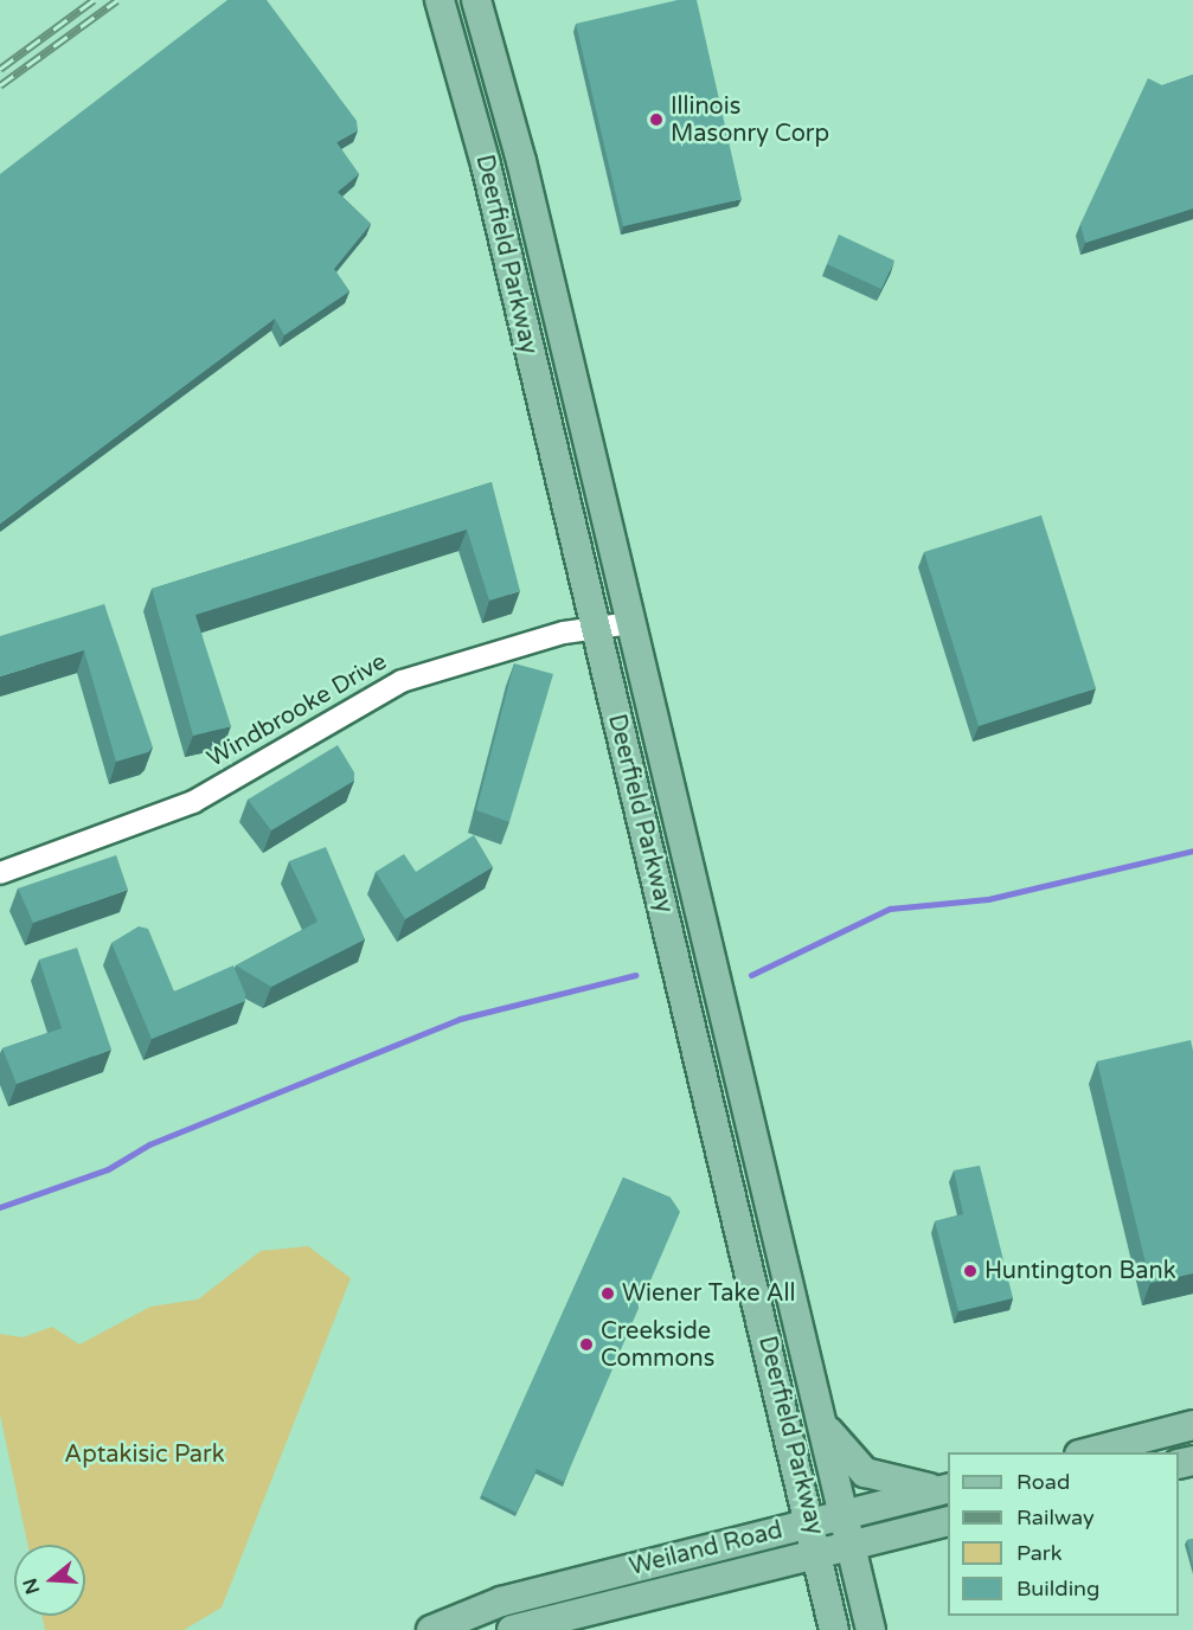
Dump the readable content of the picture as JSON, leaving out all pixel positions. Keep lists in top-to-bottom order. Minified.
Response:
{"streets":{"main road":["Deerfield Parkway","Weiland Road"],"street":["Windbrooke Drive"]},"crossings":[["Deerfield Parkway","Windbrooke Drive"],["Deerfield Parkway","Weiland Road"]],"parks":["Aptakisic Park"],"places":["Illinois Masonry Corp","Huntington Bank","Wiener Take All","Creekside Commons"],"legend":["Road","Railway","Park","Building"],"north":"left"}
